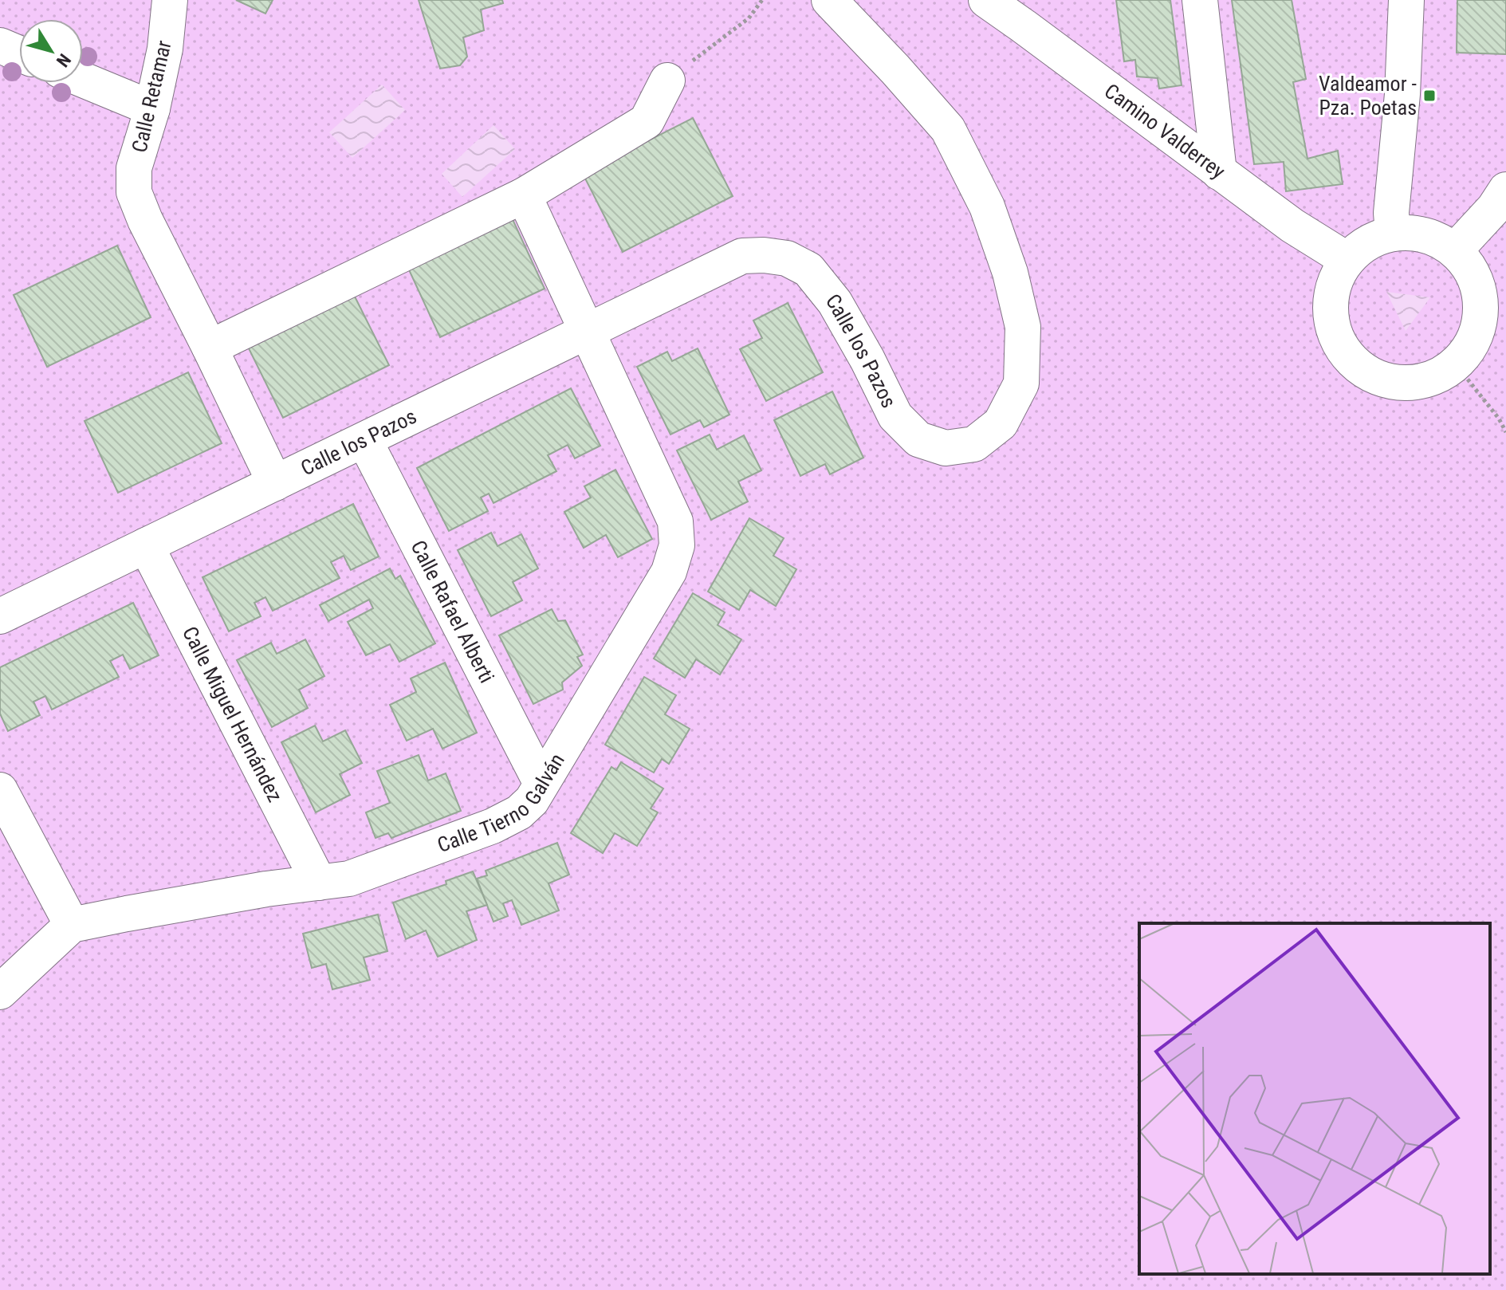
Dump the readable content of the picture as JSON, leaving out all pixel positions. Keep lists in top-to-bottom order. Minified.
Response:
{"streets":{"street":["Calle Retamar","Camino Valderrey","Calle los Pazos","Calle Rafael Alberti","Calle Miguel Hernández","Calle Tierno Galván"]},"crossings":[["Calle Retamar","Calle los Pazos"],["Calle los Pazos","Calle Rafael Alberti"],["Calle los Pazos","Calle Miguel Hernández"],["Calle los Pazos","Calle Tierno Galván"],["Calle Rafael Alberti","Calle Tierno Galván"],["Calle Miguel Hernández","Calle Tierno Galván"]],"places":{"transit":["Valdeamor - Pza. Poetas"]},"north":"bottom right"}
